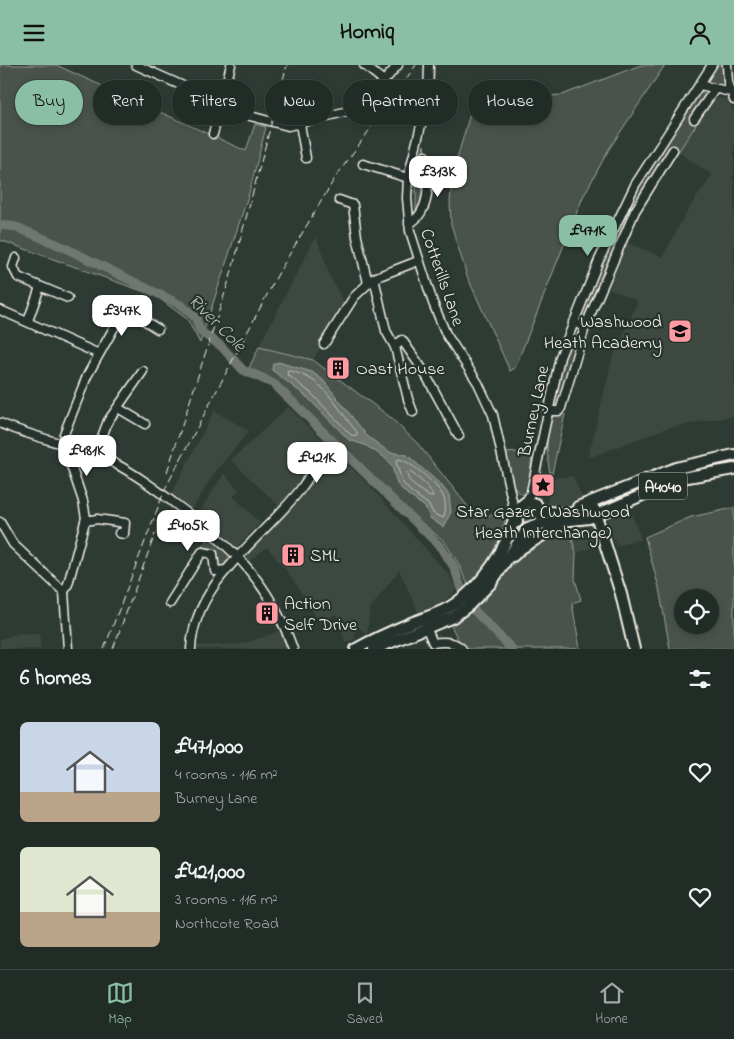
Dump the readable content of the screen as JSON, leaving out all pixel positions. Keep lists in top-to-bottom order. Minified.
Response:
{"streets":{"main road":["A4040"],"street":["Cotterills Lane","Burney Lane"]},"crossings":[["Cotterills Lane","Burney Lane"],["Cotterills Lane","A4040"],["Burney Lane","A4040"]],"water":["River Cole"],"places":{"school or university":["Washwood Heath Academy"],"building":["Oast House","SML","Action Self Drive"],"place":["Star Gazer (Washwood Heath Interchange)"]},"page":{"header":"Homiq","chip":["Buy","Rent","Filters","New","Apartment","House"],"price":["£313K","£471K","£347K","£481K","£421K","£405K"],"heading":"6 homes","list":[{"name":"£471,000","note":"4 rooms · 116 m² · Burney Lane"},{"name":"£421,000","note":"3 rooms · 116 m² · Northcote Road"}],"tabs":["Map","Saved","Home"]}}
